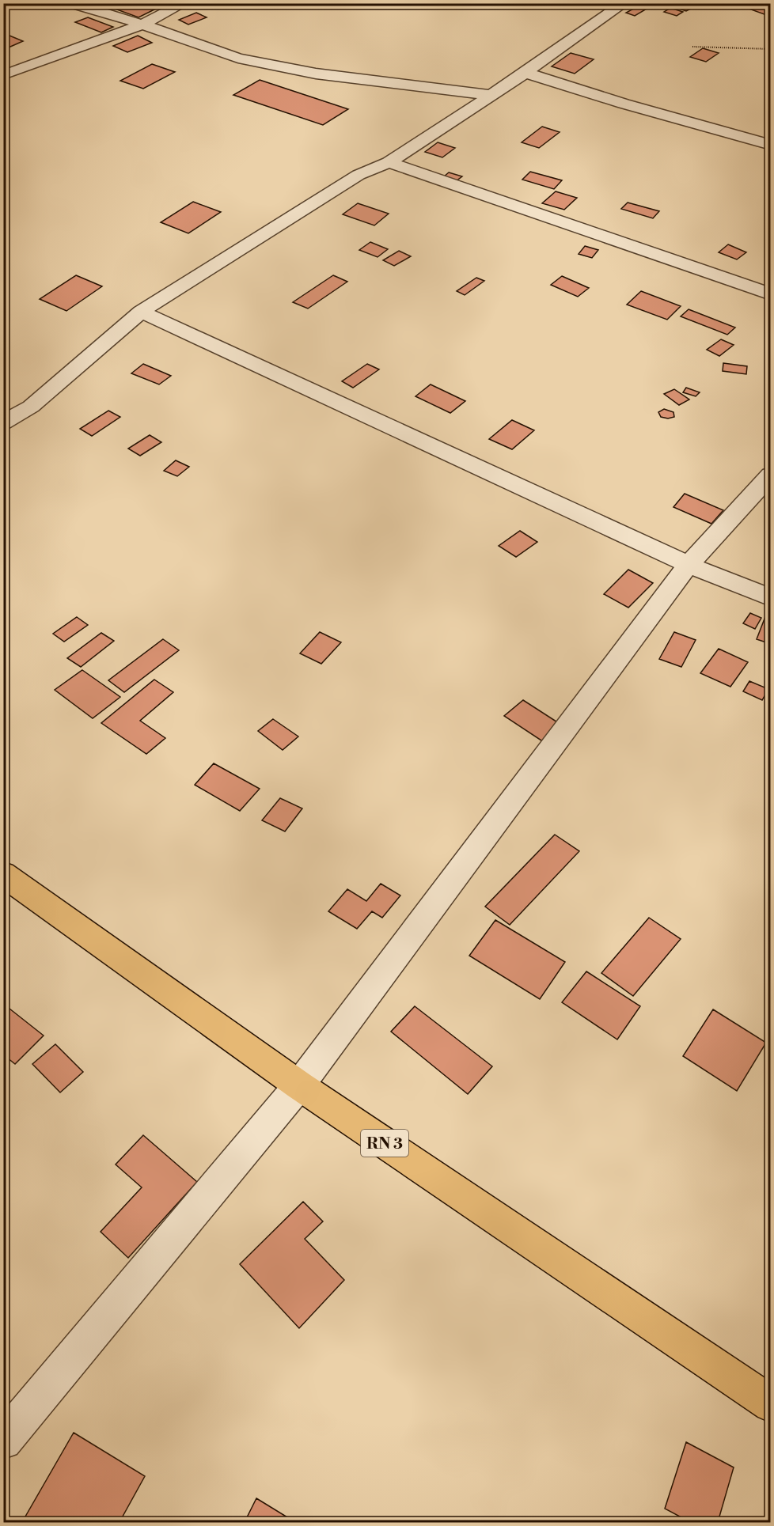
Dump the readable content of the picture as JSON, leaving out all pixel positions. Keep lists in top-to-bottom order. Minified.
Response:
{"streets":{"highway":["RN 3"]}}
